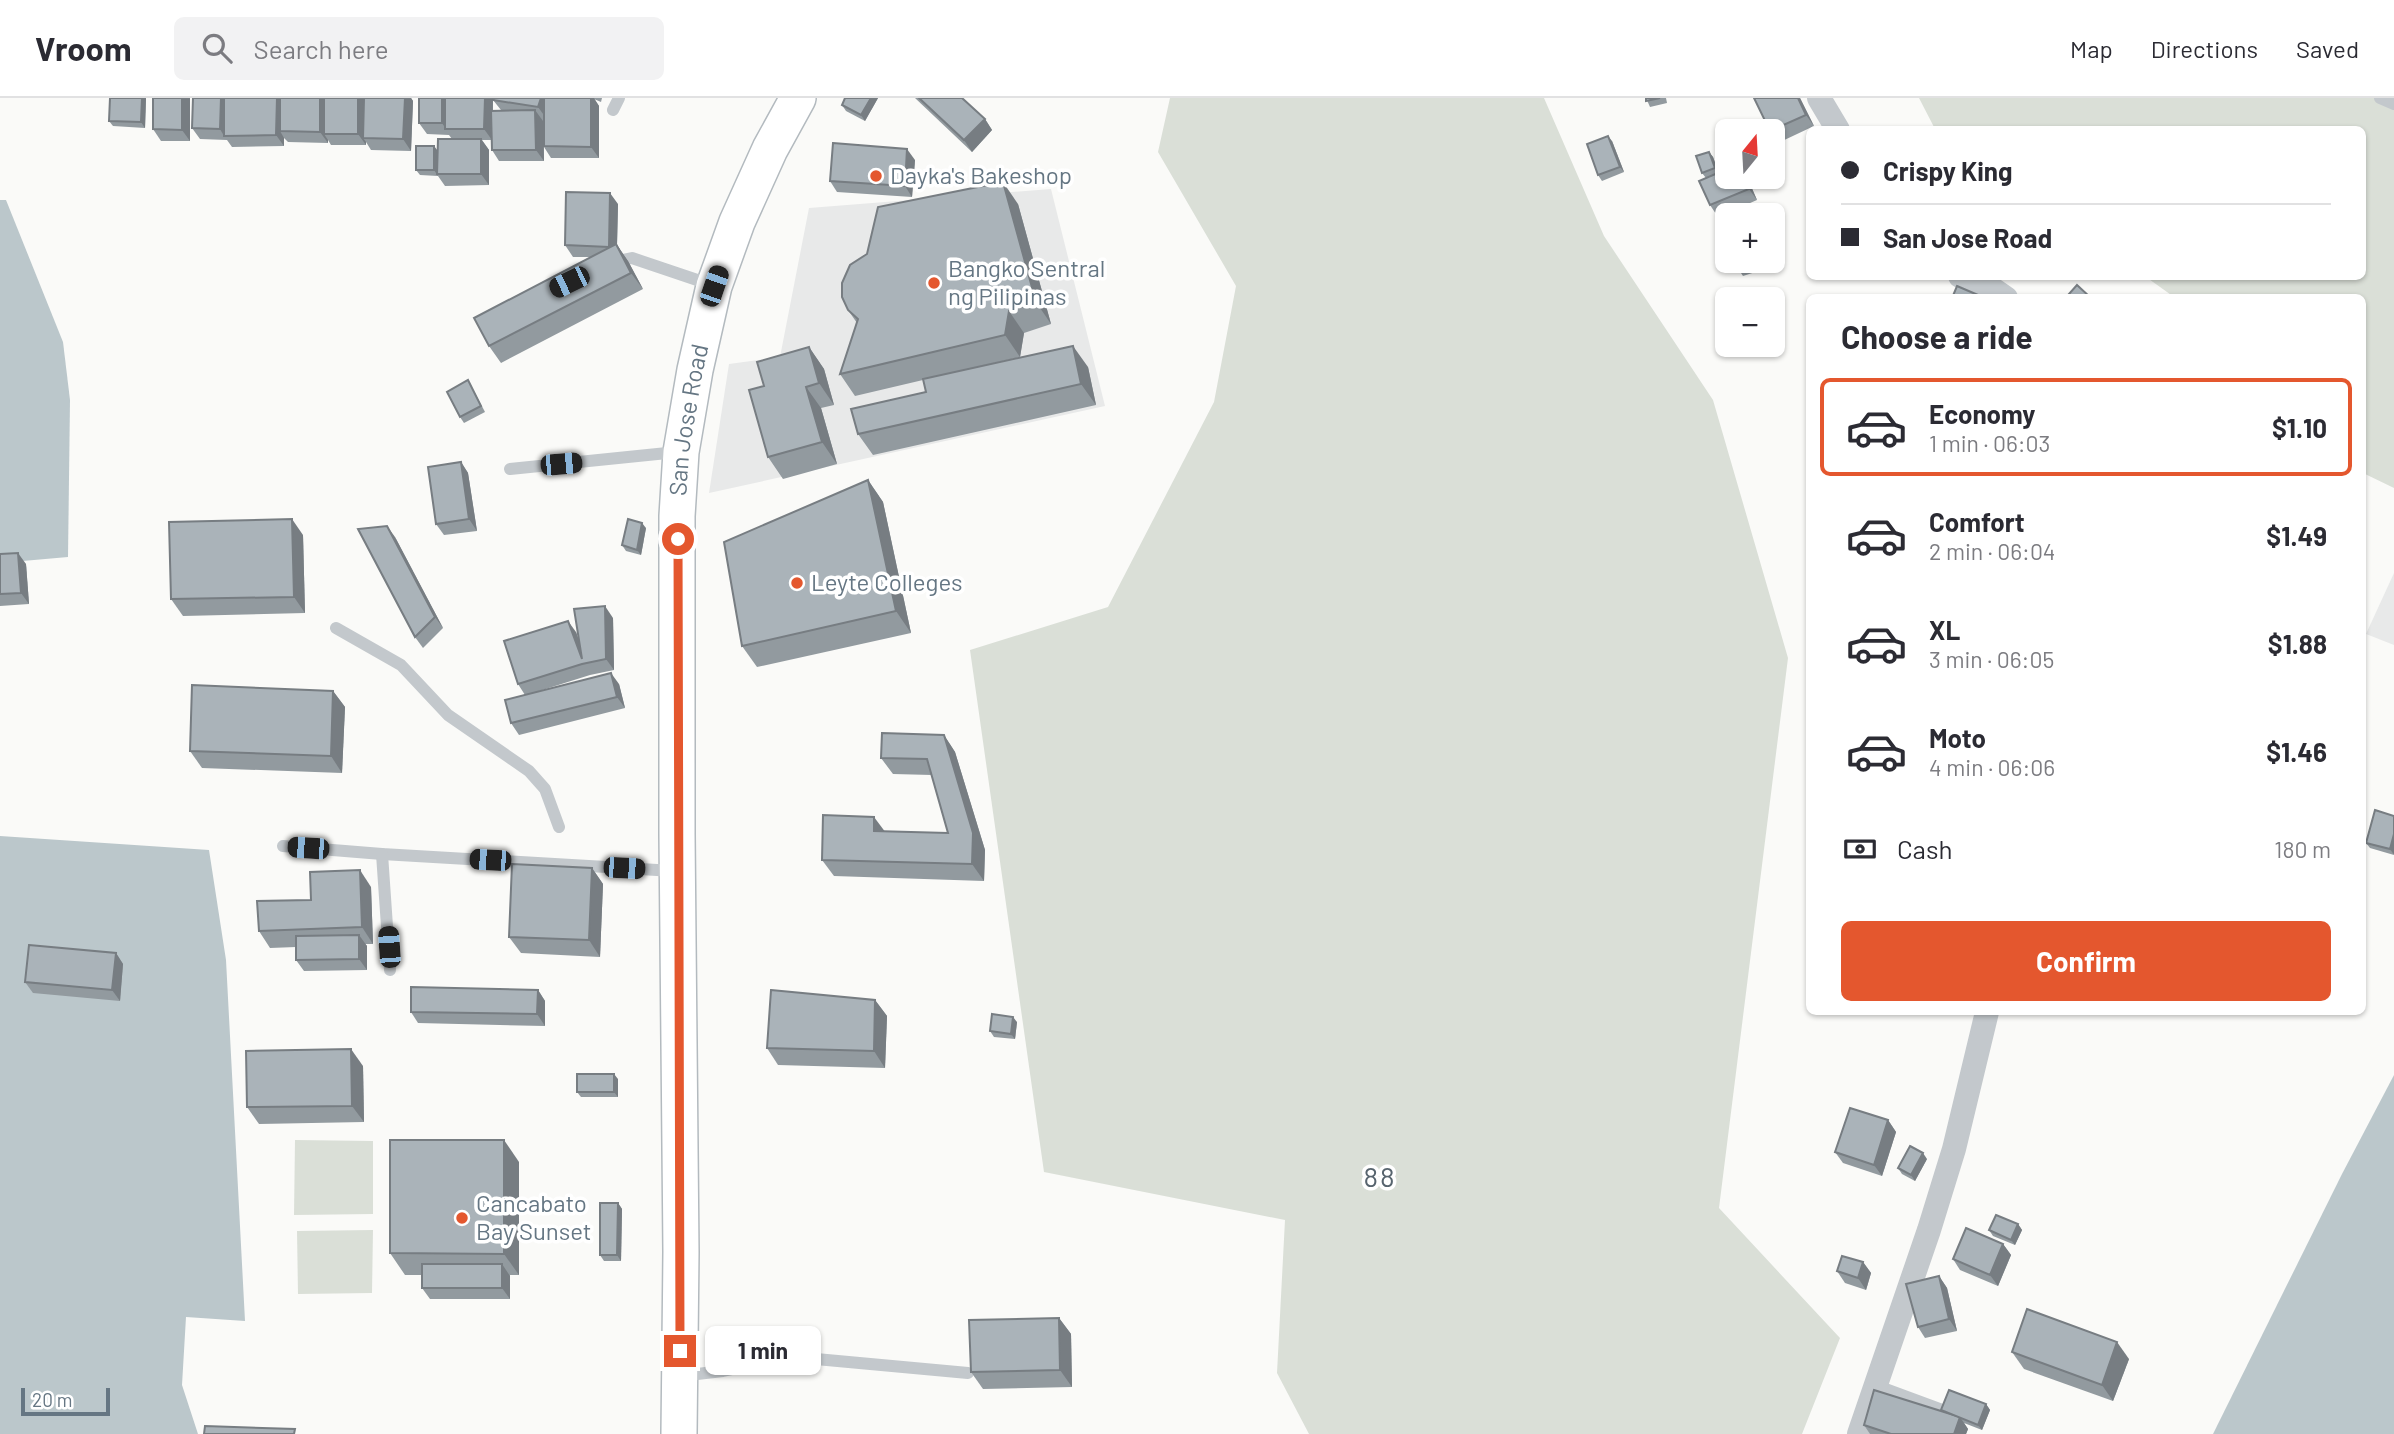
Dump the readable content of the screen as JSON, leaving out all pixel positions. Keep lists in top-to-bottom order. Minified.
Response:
{"streets":{"main road":["San Jose Road"]},"districts":["88"],"places":["Dayka's Bakeshop","Bangko Sentral ng Pilipinas","Leyte Colleges","Cancabato Bay Sunset"],"scale_bar":"20 m","north":"top","page":{"header":"Vroom","search":"Search here","nav":["Map","Directions","Saved"],"map_buttons":["+","−"],"banner":["Crispy King","San Jose Road"],"heading":"Choose a ride","list":[{"name":"Economy","note":"1 min · 06:03","value":"$1.10"},{"name":"Comfort","note":"2 min · 06:04","value":"$1.49"},{"name":"XL","note":"3 min · 06:05","value":"$1.88"},{"name":"Moto","note":"4 min · 06:06","value":"$1.46"}],"pay":["Cash","180 m"],"buttons":"Confirm","bubble":"1 min","scale":"20 m"}}
